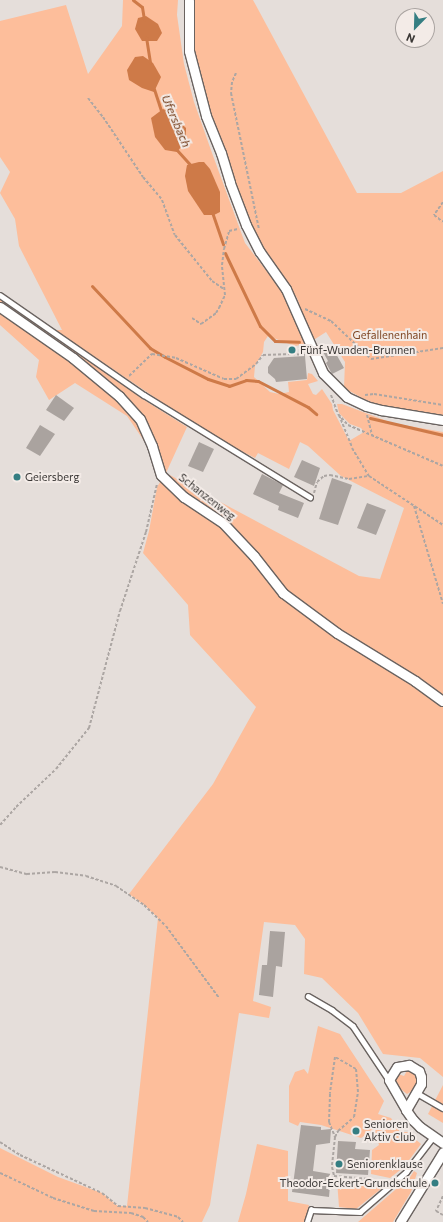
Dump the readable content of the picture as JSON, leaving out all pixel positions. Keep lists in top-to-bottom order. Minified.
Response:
{"streets":{"street":["Schanzenweg"]},"water":["Ufersbach"],"parks":["Gefallenenhain"],"places":["Fünf-Wunden-Brunnen","Geiersberg","Senioren Aktiv Club","Seniorenklause","Theodor-Eckert-Grundschule"],"north":"bottom left"}
